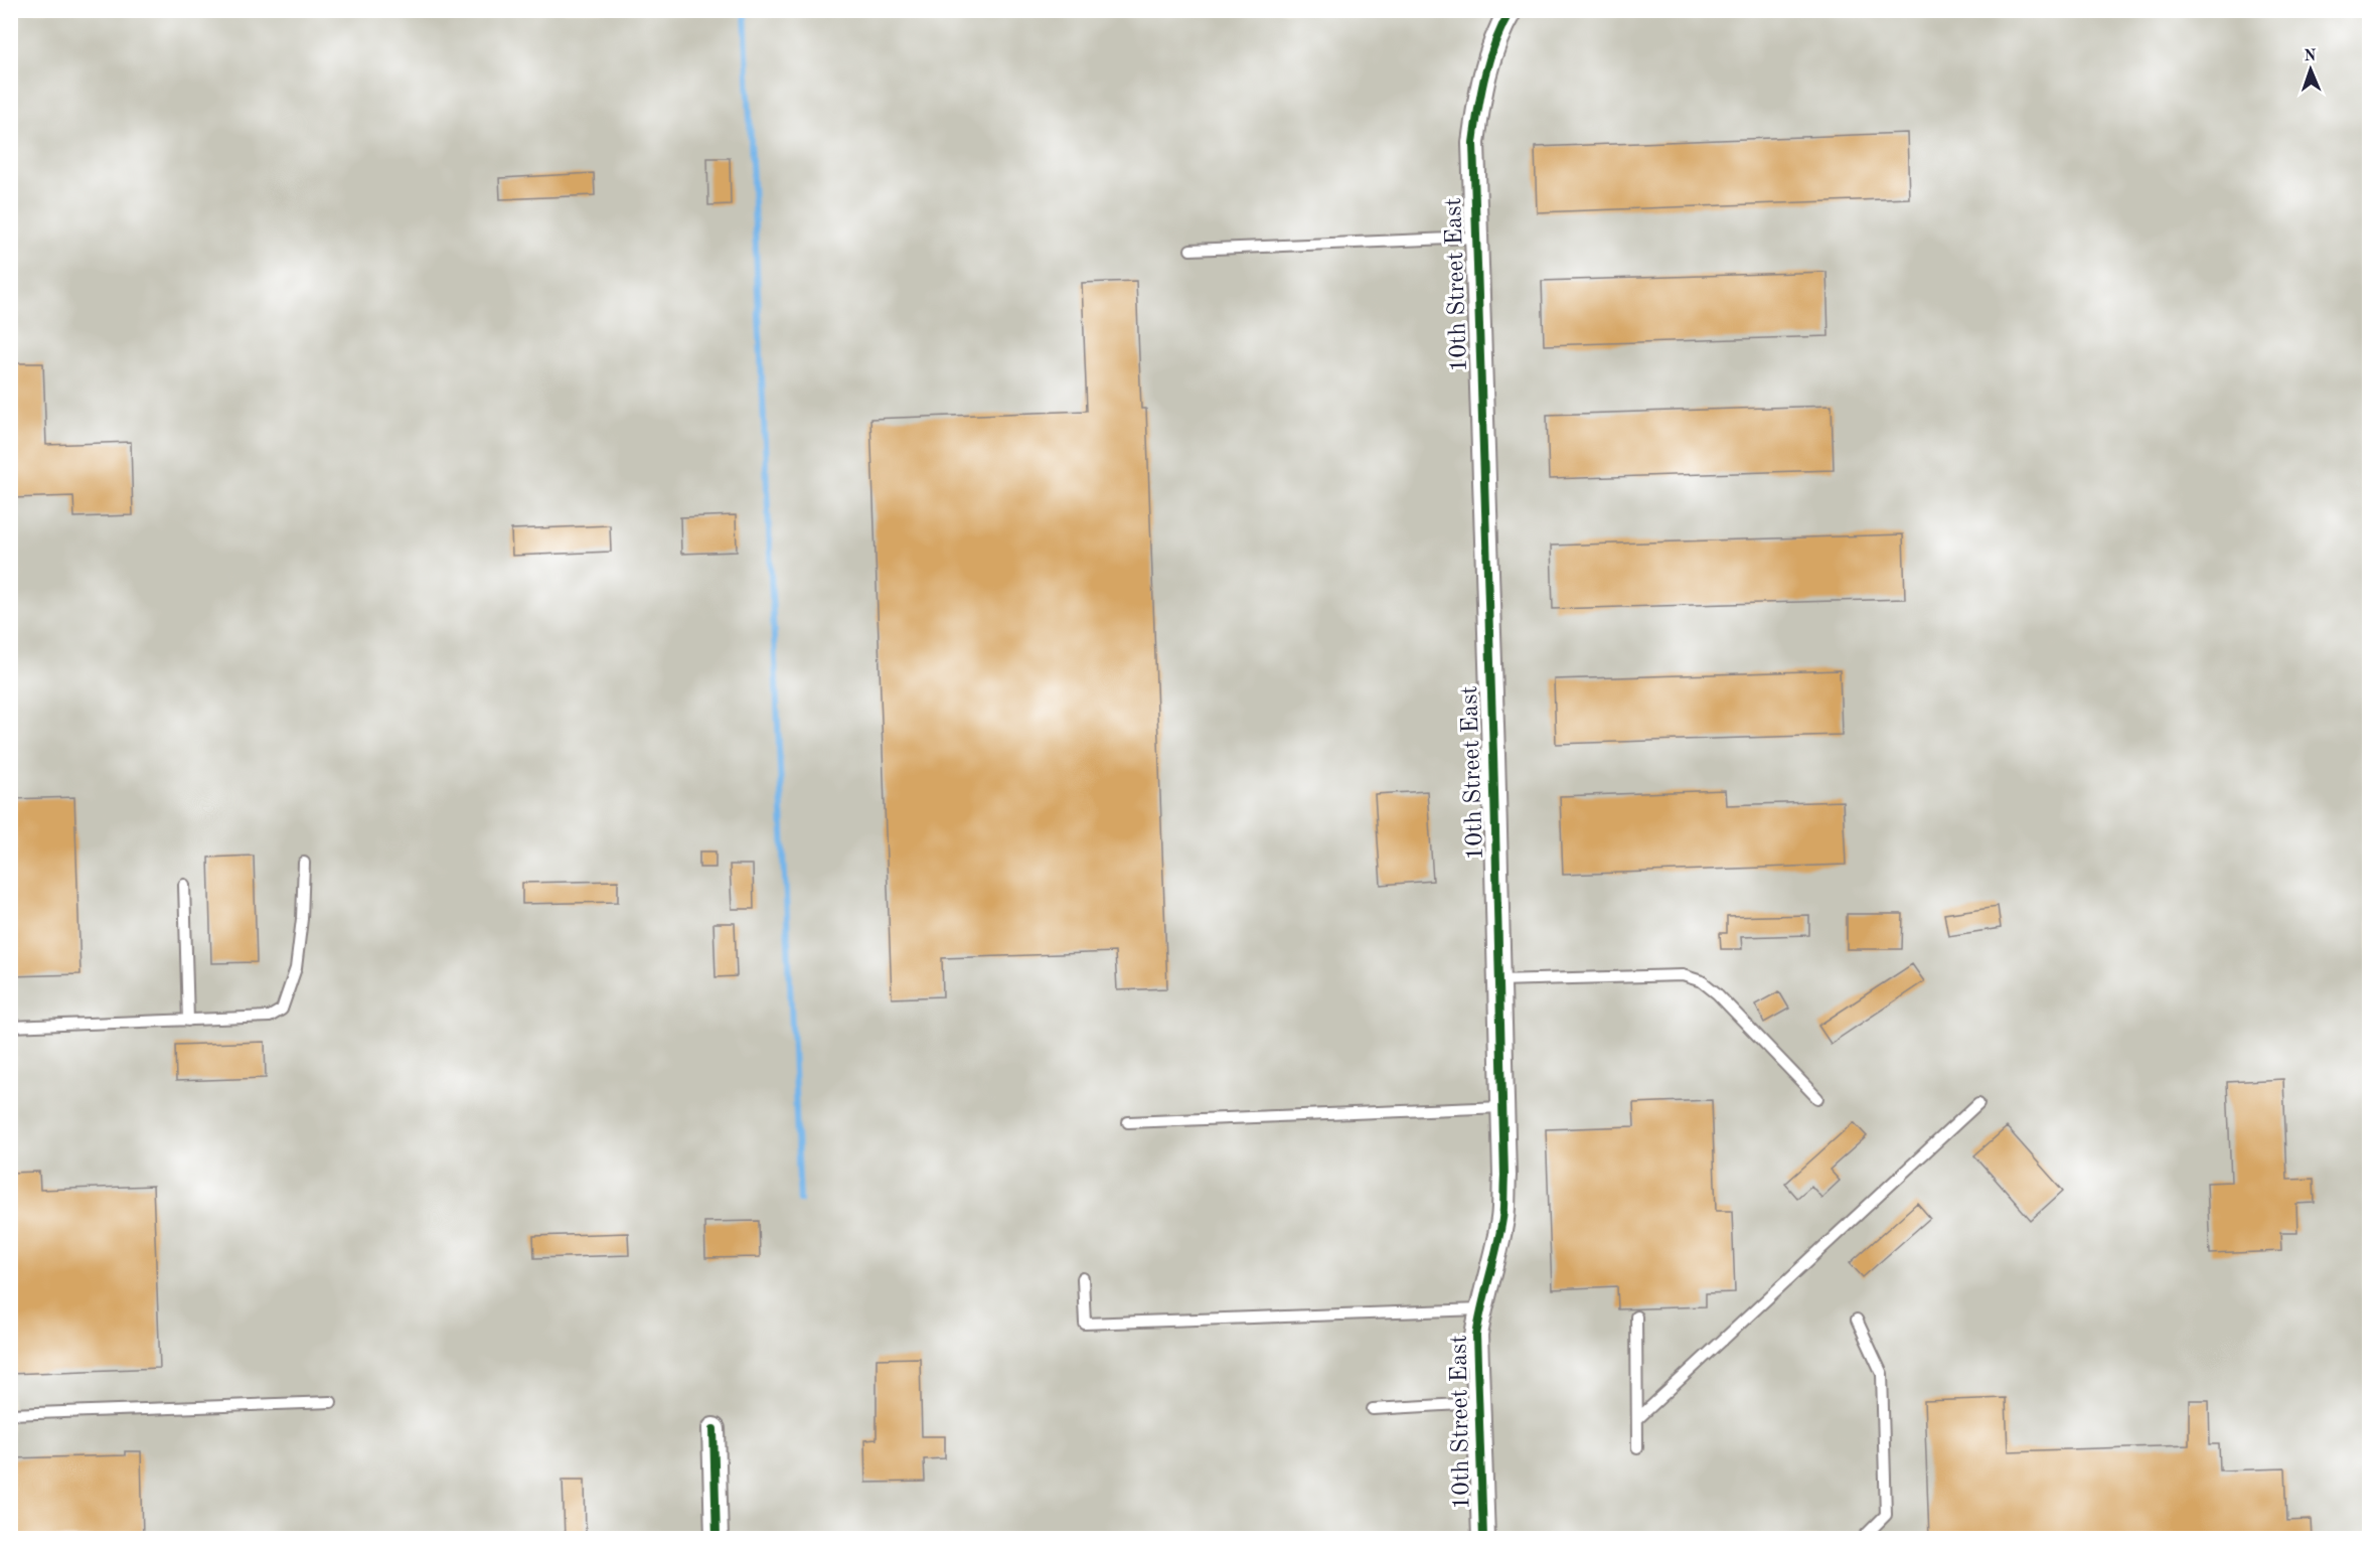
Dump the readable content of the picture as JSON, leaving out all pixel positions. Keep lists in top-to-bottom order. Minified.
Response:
{"streets":{"street":["10th Street East"]},"north":"top"}
